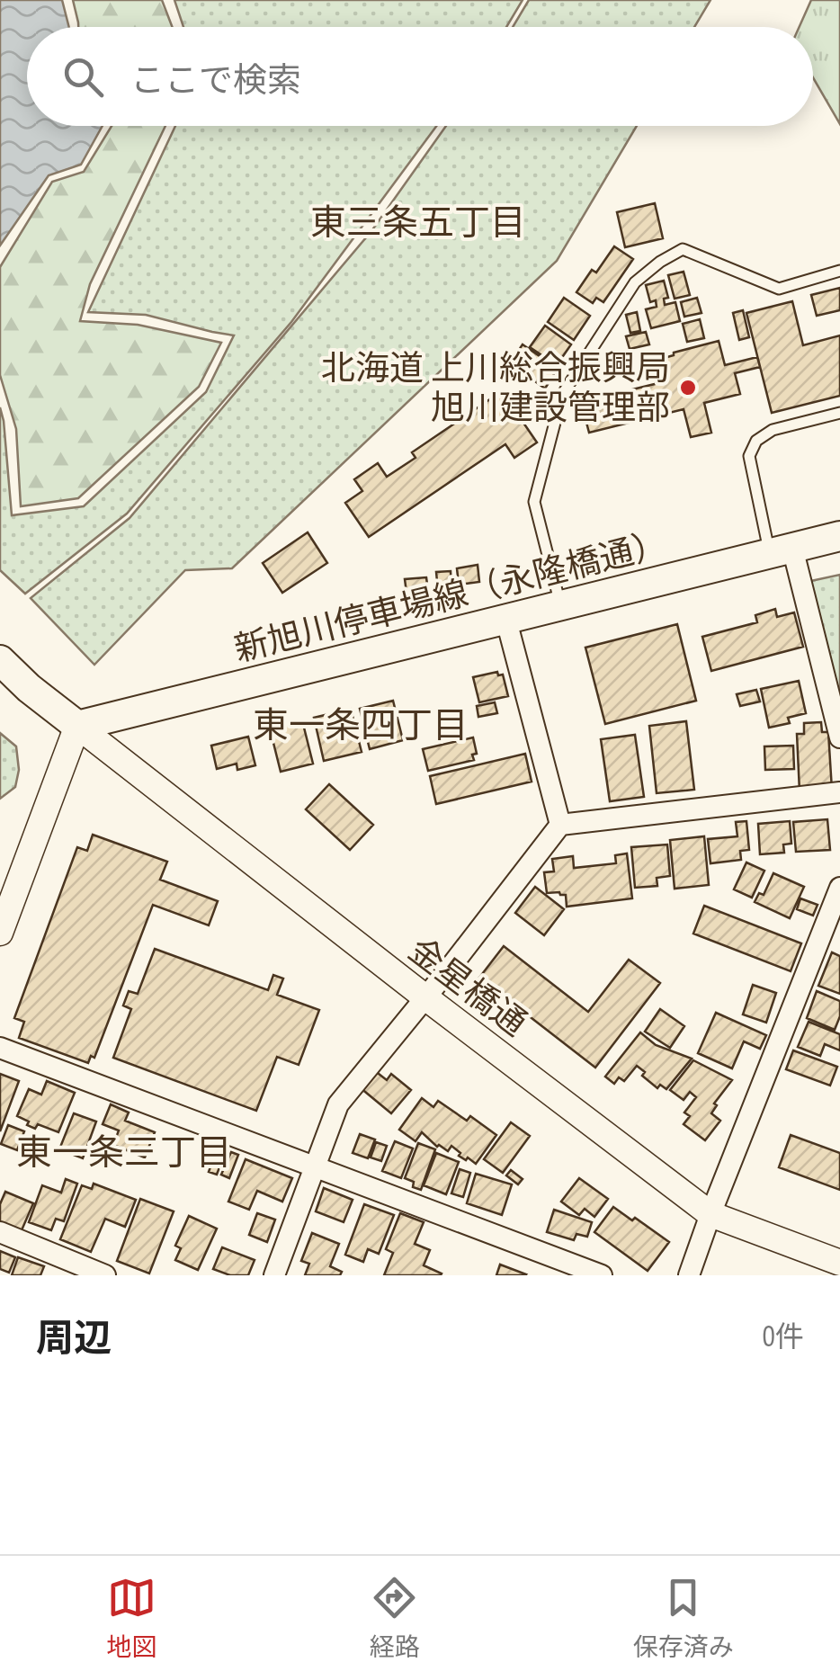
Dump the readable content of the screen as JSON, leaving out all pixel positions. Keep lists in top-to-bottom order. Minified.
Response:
{"streets":{"main road":["新旭川停車場線（永隆橋通）"],"street":["金星橋通"]},"crossings":[["新旭川停車場線（永隆橋通）","金星橋通"]],"districts":["東三条五丁目","東一条四丁目","東一条三丁目"],"places":["北海道 上川総合振興局 旭川建設管理部"],"page":{"search":"ここで検索","heading":["周辺","0件"],"nav":["地図","経路","保存済み"]}}
